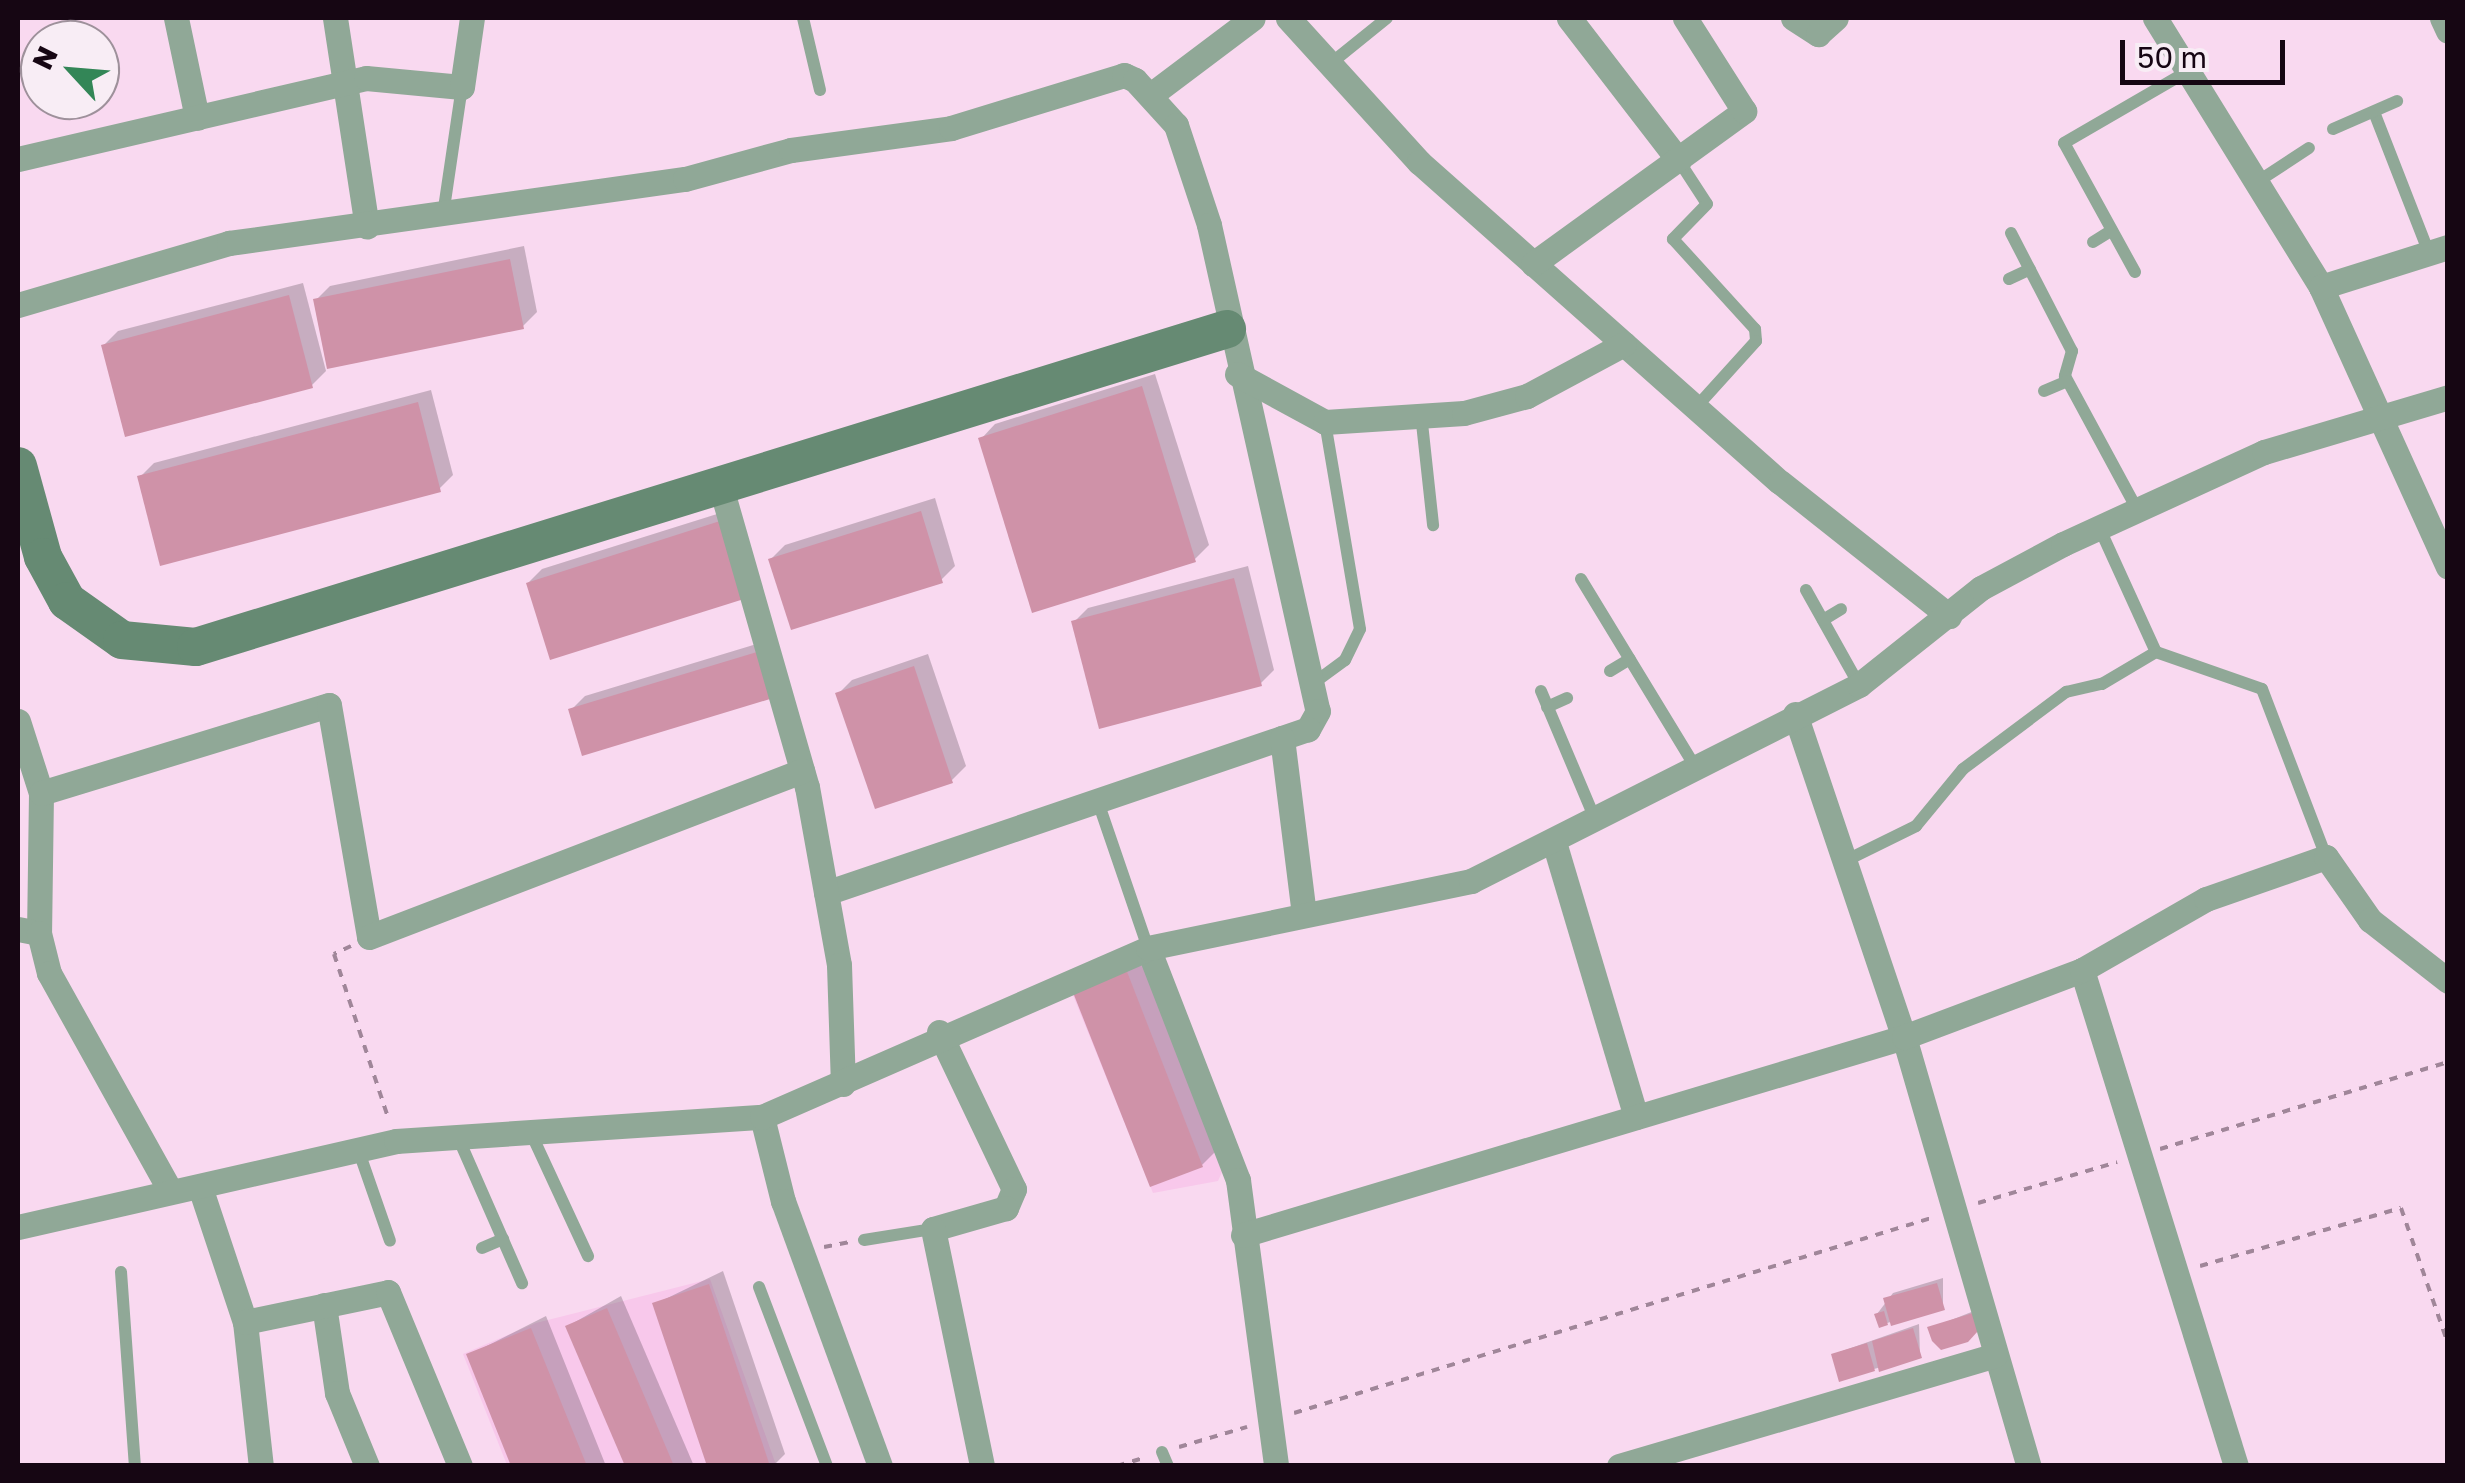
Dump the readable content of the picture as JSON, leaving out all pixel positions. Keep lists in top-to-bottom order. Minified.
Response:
{"scale_bar":"50 m","north":"top left"}
